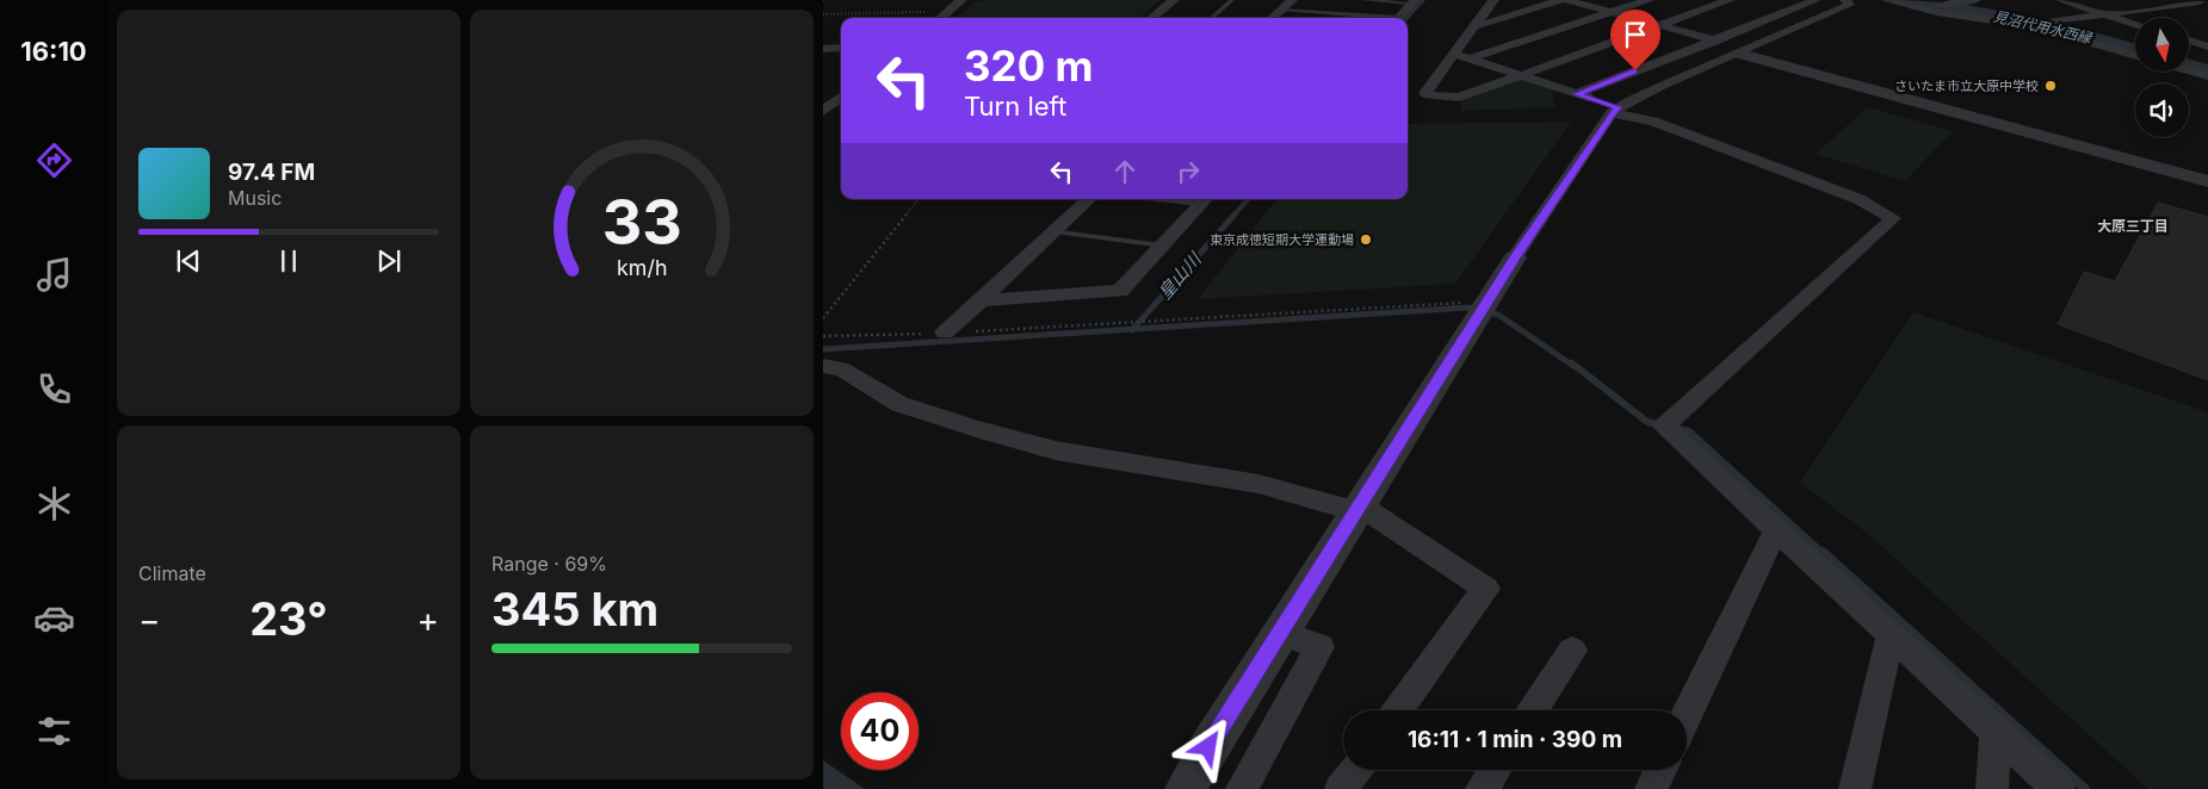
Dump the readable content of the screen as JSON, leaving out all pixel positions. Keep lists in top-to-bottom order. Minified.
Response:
{"districts":["大原三丁目"],"water":["見沼代用水西縁","皇山川"],"places":["さいたま市立大原中学校","東京成徳短期大学運動場"],"north":"bottom","page":{"tabs":"16:10","turn":["320 m","Turn left"],"song":["97.4 FM","Music"],"tile":["Climate",["Range · 69%","345 km"]],"heat":["−","23°","+"],"limit":"40","trip":"16:11 · 1 min · 390 m","gauge":["33","km/h"]}}
